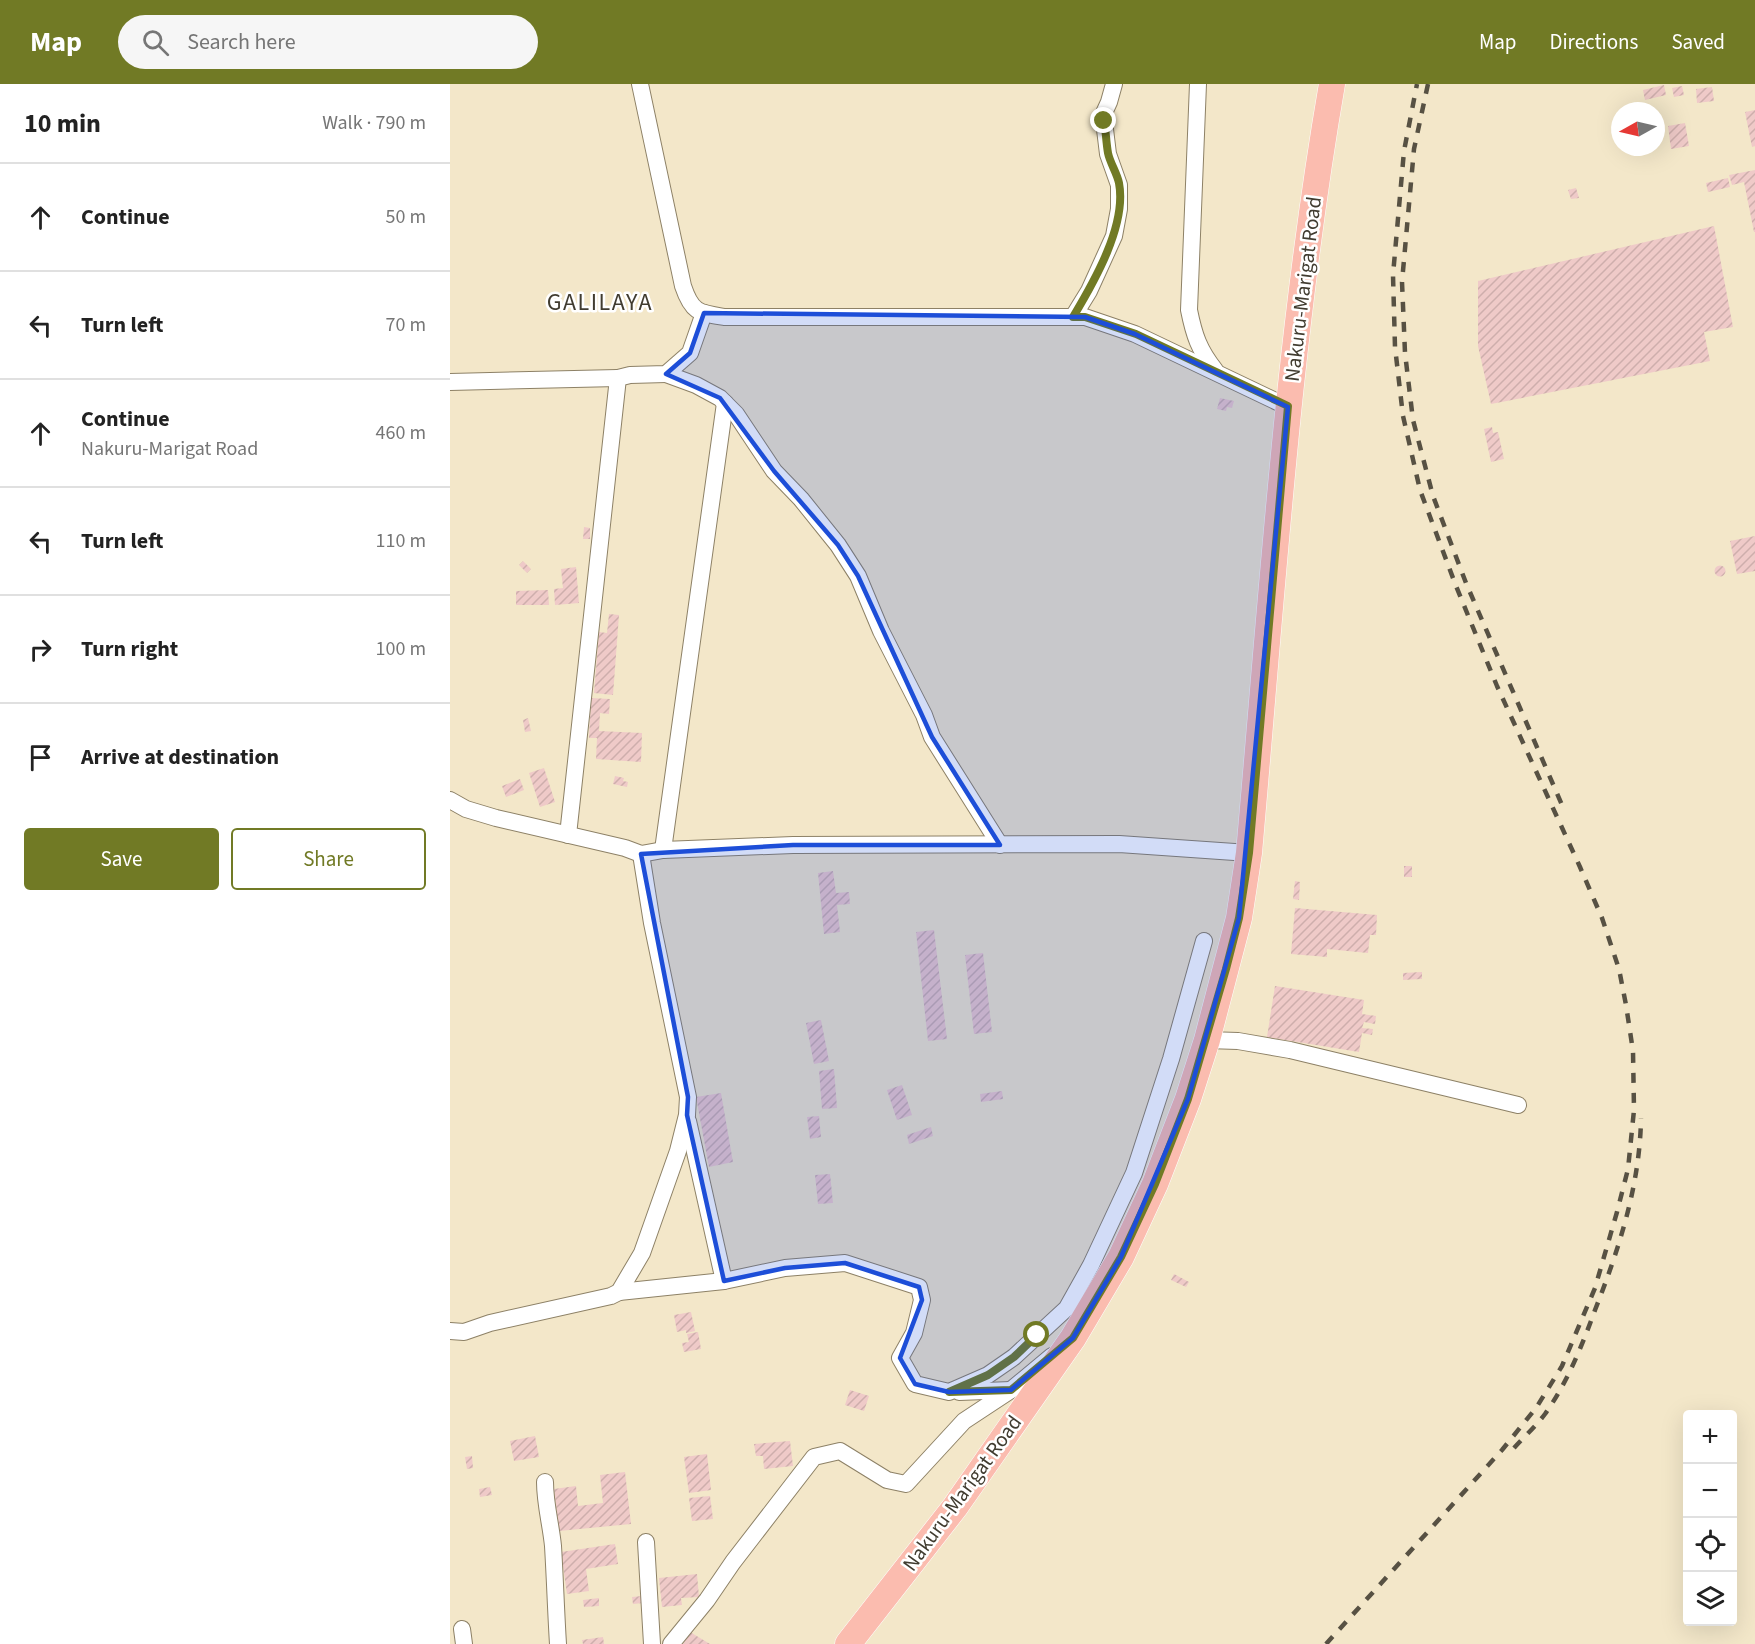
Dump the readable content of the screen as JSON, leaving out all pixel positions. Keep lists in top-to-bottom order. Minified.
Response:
{"streets":{"main road":["Nakuru-Marigat Road"]},"districts":["GALILAYA"],"north":"left","page":{"header":"Map","search":"Search here","nav":["Map","Directions","Saved"],"heading":["10 min","Walk · 790 m"],"list":[["Continue","50 m"],["Turn left","70 m"],["Continue","Nakuru-Marigat Road","460 m"],["Turn left","110 m"],["Turn right","100 m"],"Arrive at destination"],"buttons":["Save","Share"],"map_buttons":["+","−"]}}
